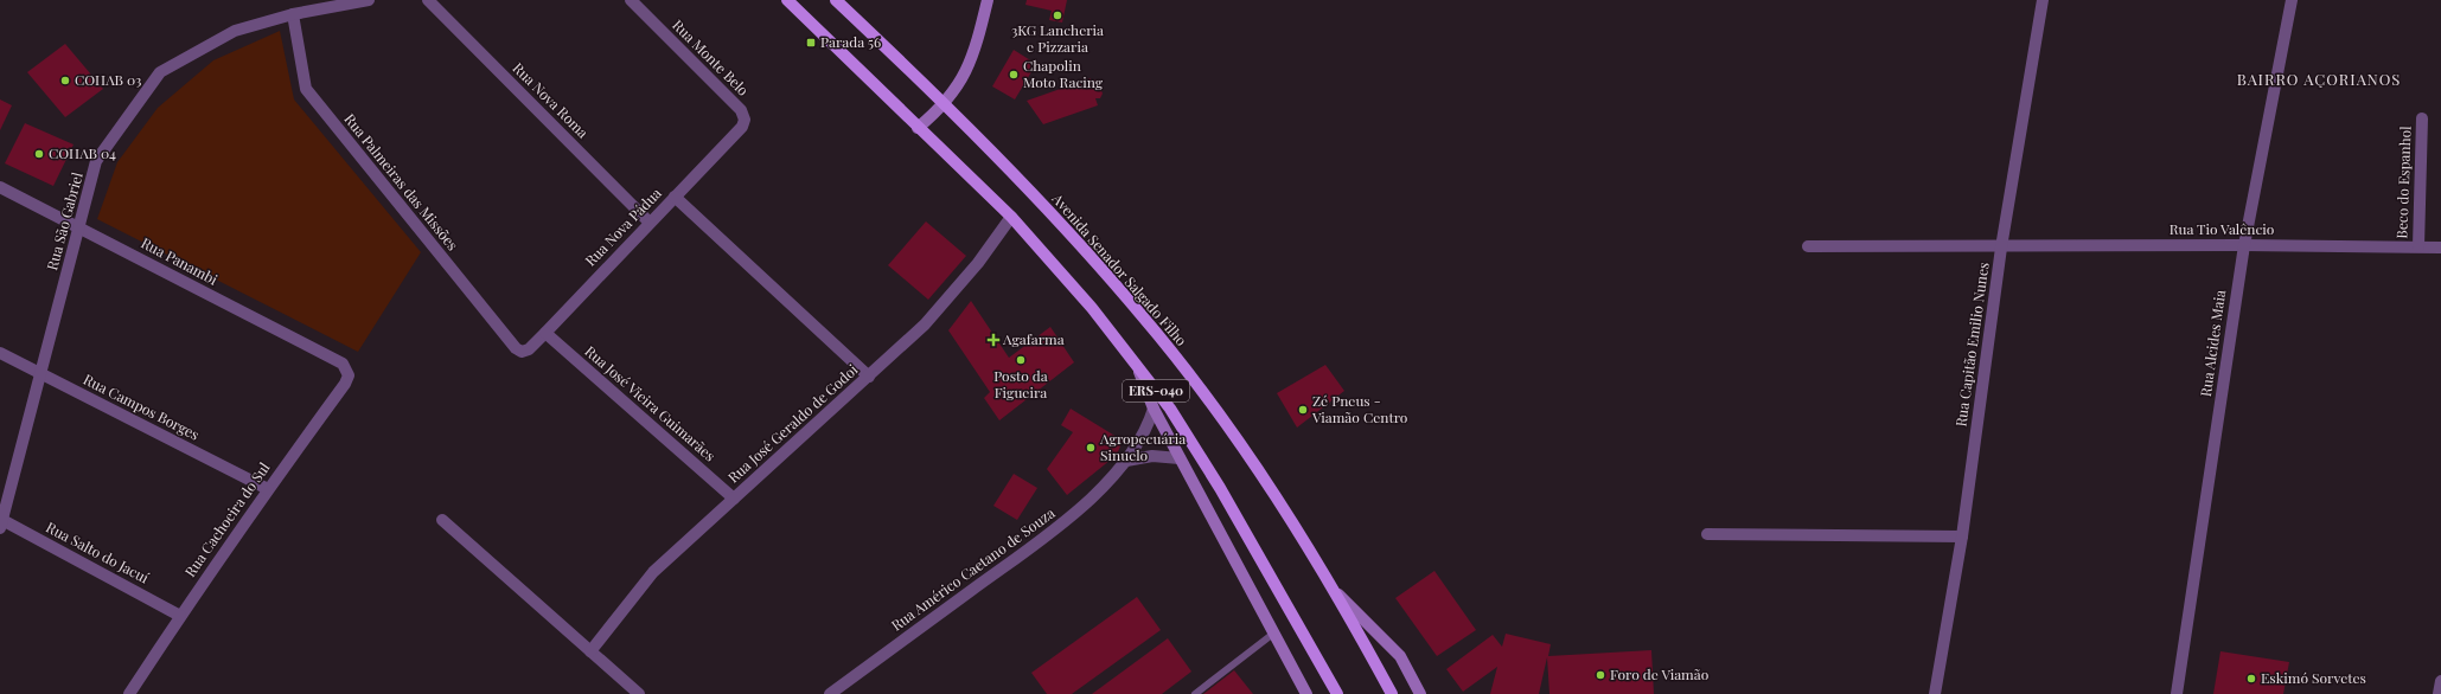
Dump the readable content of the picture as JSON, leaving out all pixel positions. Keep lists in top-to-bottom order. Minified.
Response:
{"streets":{"main road":["Avenida Senador Salgado Filho","ERS-040"],"street":["Rua Monte Belo","Rua Nova Roma","Rua Palmeiras das Missões","Beco do Espanhol","Rua São Gabriel","Rua Nova Pádua","Rua Tio Valêncio","Rua Panambi","Rua Alcides Maia","Rua Capitão Emilio Nunes","Rua José Vieira Guimarães","Rua Campos Borges","Rua José Geraldo de Godoi","Rua Cachoeira do Sul","Rua Salto do Jacuí","Rua Américo Caetano de Souza"]},"crossings":[["Rua Monte Belo","Rua Nova Pádua"],["Rua Nova Roma","Rua Nova Pádua"],["Rua Palmeiras das Missões","Rua São Gabriel"],["Rua Palmeiras das Missões","Rua Nova Pádua"],["Beco do Espanhol","Rua Tio Valêncio"],["Rua São Gabriel","Rua Panambi"],["Rua São Gabriel","Rua Campos Borges"],["Rua São Gabriel","Rua Salto do Jacuí"],["Rua Nova Pádua","Rua José Vieira Guimarães"],["Rua Tio Valêncio","Rua Alcides Maia"],["Rua Tio Valêncio","Rua Capitão Emilio Nunes"],["Rua Panambi","Rua Cachoeira do Sul"],["ERS-040","Rua José Geraldo de Godoi"],["Rua José Vieira Guimarães","Rua José Geraldo de Godoi"],["Rua Campos Borges","Rua Cachoeira do Sul"],["Rua Cachoeira do Sul","Rua Salto do Jacuí"]],"districts":["BAIRRO AÇORIANOS"],"places":{"other":["3KG Lancheria e Pizzaria","Chapolin Moto Racing","COHAB 03","COHAB 04","Posto da Figueira","Zé Pneus - Viamão Centro","Agropecuária Sinuelo","Foro de Viamão","Eskimó Sorvetes"],"transit":["Parada 56"],"health":["Agafarma"]}}
